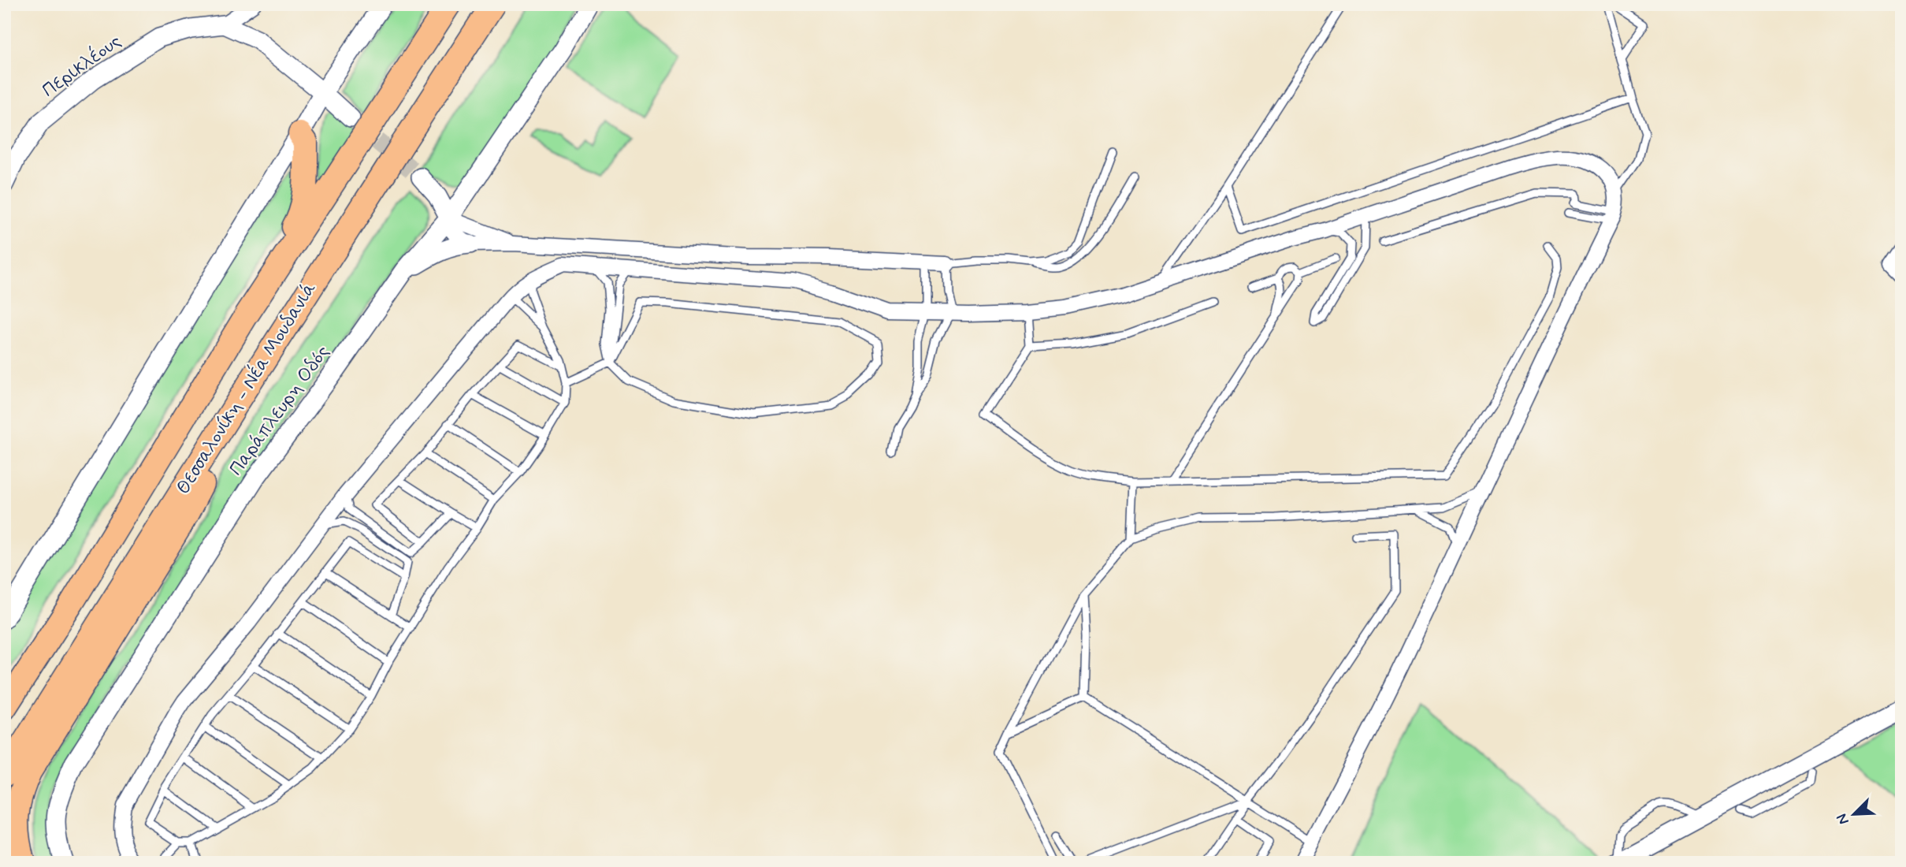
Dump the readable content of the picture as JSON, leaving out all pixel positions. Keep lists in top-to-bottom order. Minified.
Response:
{"streets":{"highway":["Θεσσαλονίκη - Νέα Μουδανιά"],"street":["Περικλέους","Παράπλευρη Οδός"]},"north":"bottom left"}
